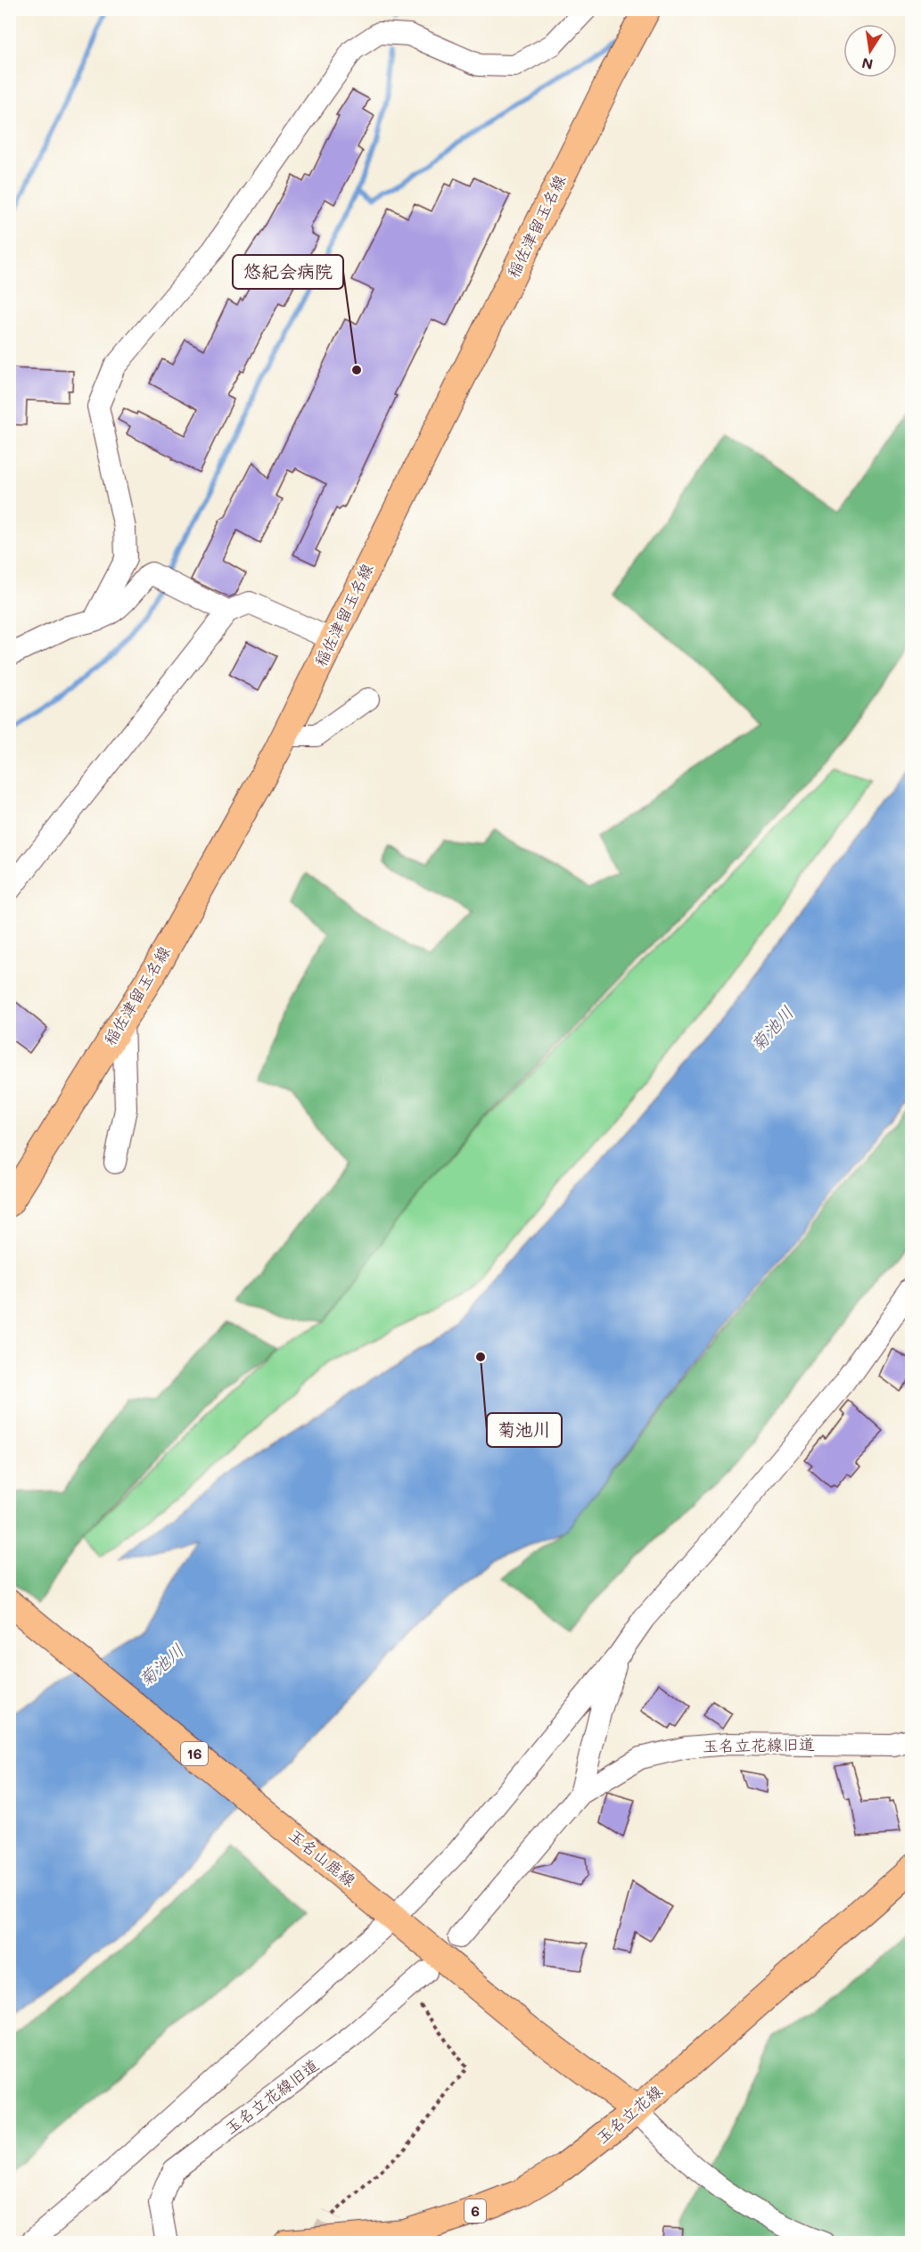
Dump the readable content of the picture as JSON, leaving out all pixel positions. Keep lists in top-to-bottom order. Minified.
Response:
{"streets":{"main road":["稲佐津留玉名線","16","玉名山鹿線","玉名立花線","6"],"street":["玉名立花線旧道"]},"crossings":[["玉名山鹿線","玉名立花線"]],"water":["菊池川"],"places":["悠紀会病院","菊池川"],"north":"bottom"}
